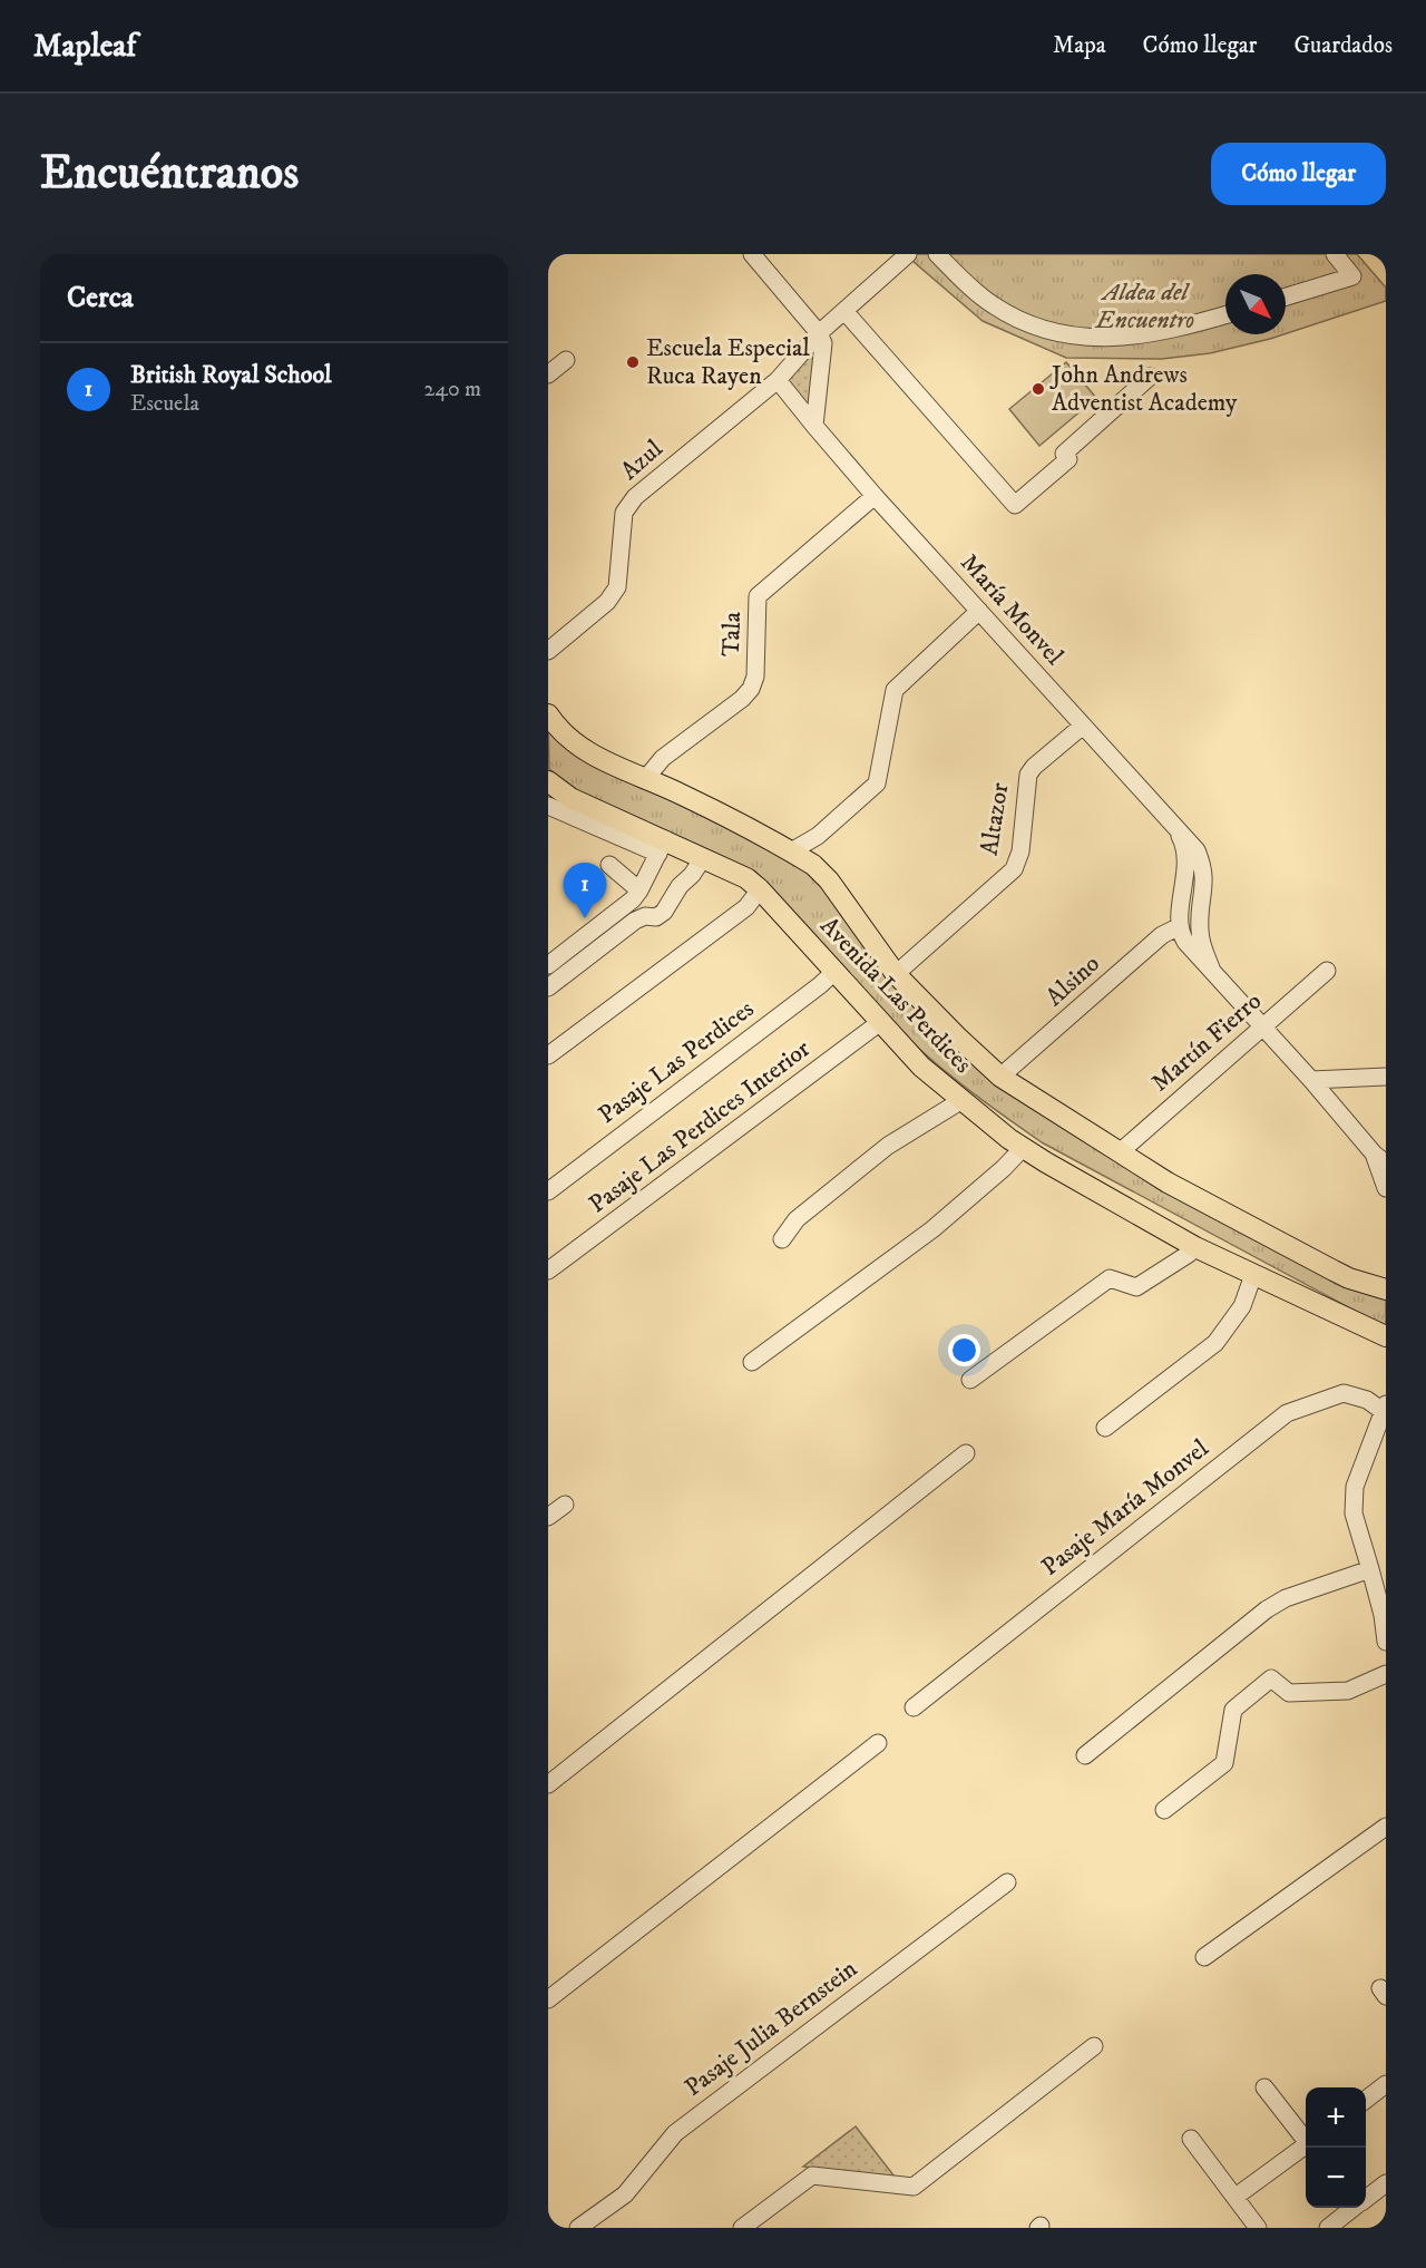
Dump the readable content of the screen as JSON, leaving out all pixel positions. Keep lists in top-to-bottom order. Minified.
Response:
{"streets":{"main road":["Avenida Las Perdices"],"street":["Azul","María Monvel","Tala","Altazor","Alsino","Martín Fierro","Pasaje Las Perdices","Pasaje Las Perdices Interior","Pasaje María Monvel","Pasaje Julia Bernstein"]},"crossings":[["Azul","María Monvel"],["María Monvel","Tala"],["María Monvel","Altazor"],["María Monvel","Alsino"],["María Monvel","Martín Fierro"],["Avenida Las Perdices","Pasaje Las Perdices"],["Avenida Las Perdices","Pasaje Las Perdices Interior"]],"parks":["Aldea del Encuentro"],"places":["Escuela Especial Ruca Rayen","John Andrews Adventist Academy"],"north":"bottom right","page":{"header":"Mapleaf","nav":["Mapa","Cómo llegar","Guardados"],"buttons":"Cómo llegar","title":"Encuéntranos","heading":"Cerca","list":[{"mark":"1","name":"British Royal School","note":"Escuela","value":"240 m"}],"pins":"1","map_buttons":["+","−"]}}
